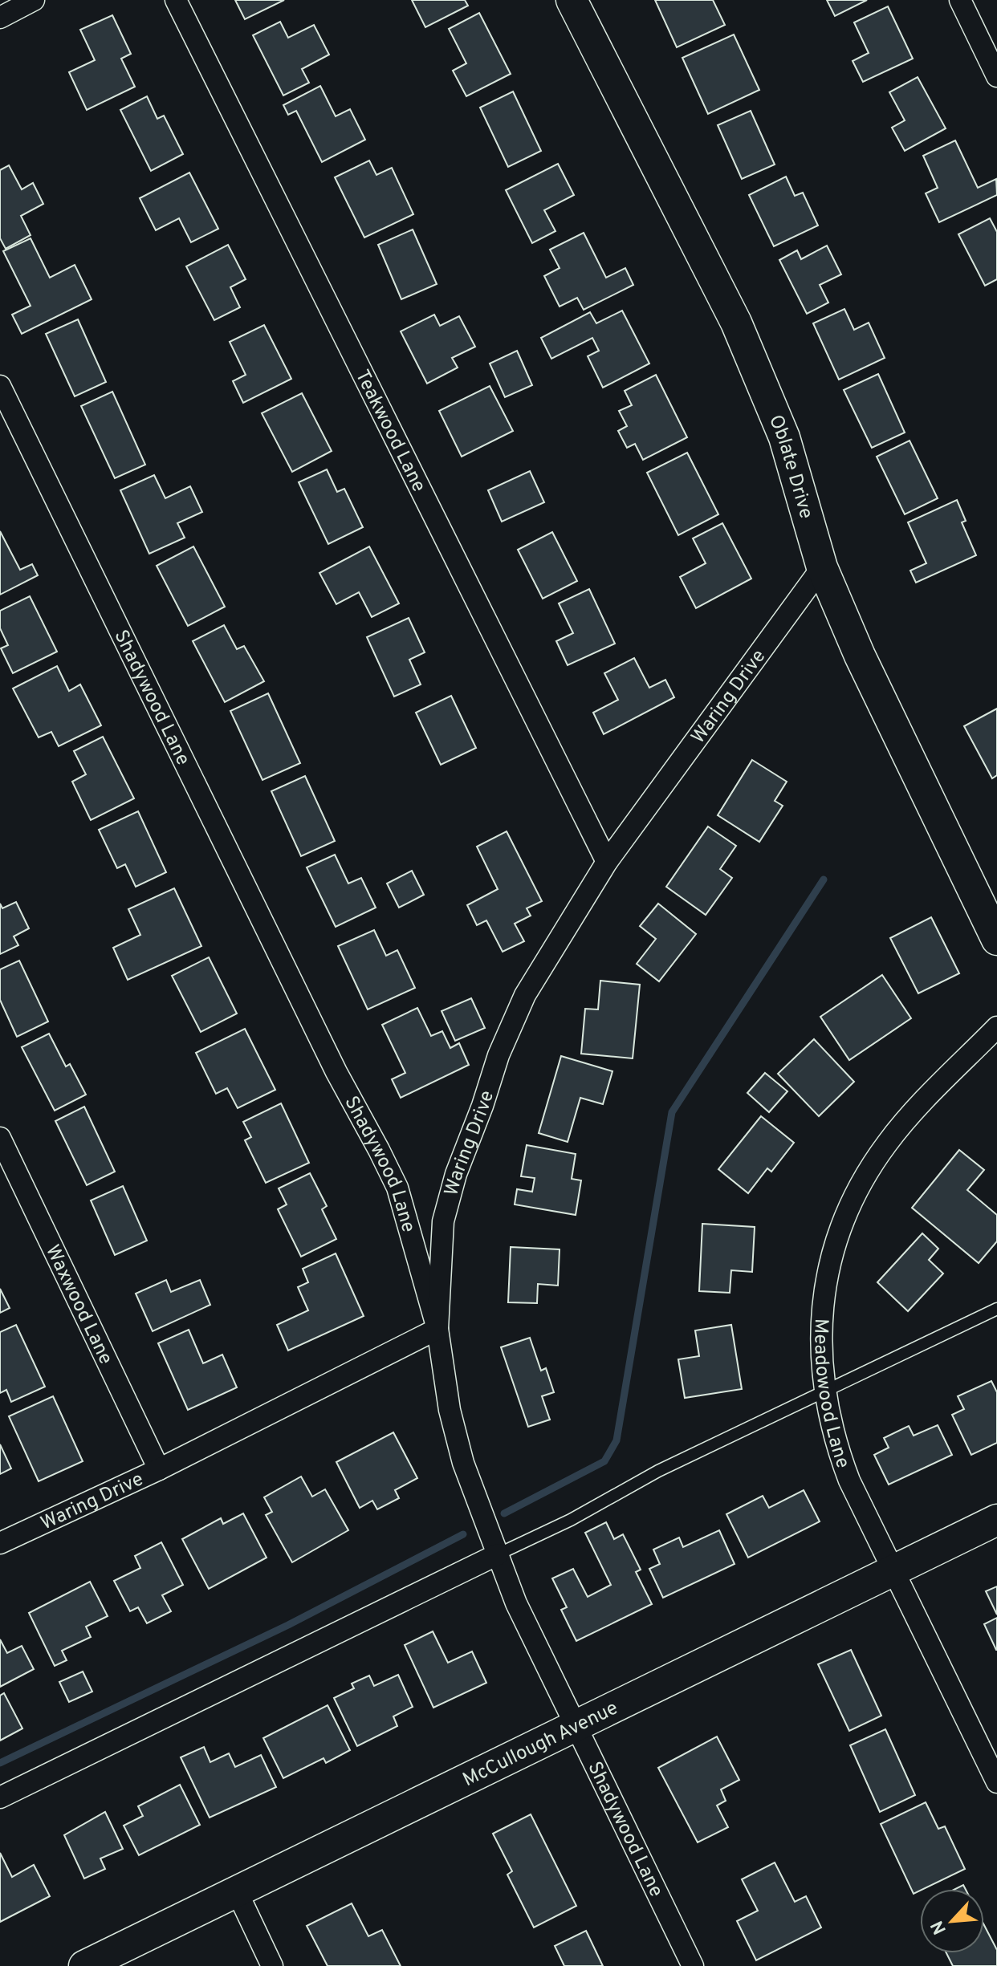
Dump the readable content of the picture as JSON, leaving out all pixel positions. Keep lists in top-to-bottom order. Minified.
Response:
{"streets":{"street":["Teakwood Lane","Oblate Drive","Waring Drive","Shadywood Lane","Waxwood Lane","Meadowood Lane","McCullough Avenue"]},"crossings":[["Teakwood Lane","Waring Drive"],["Oblate Drive","Waring Drive"],["Waring Drive","Shadywood Lane"],["Waring Drive","Waxwood Lane"],["Shadywood Lane","McCullough Avenue"],["Meadowood Lane","McCullough Avenue"]],"north":"bottom left"}
